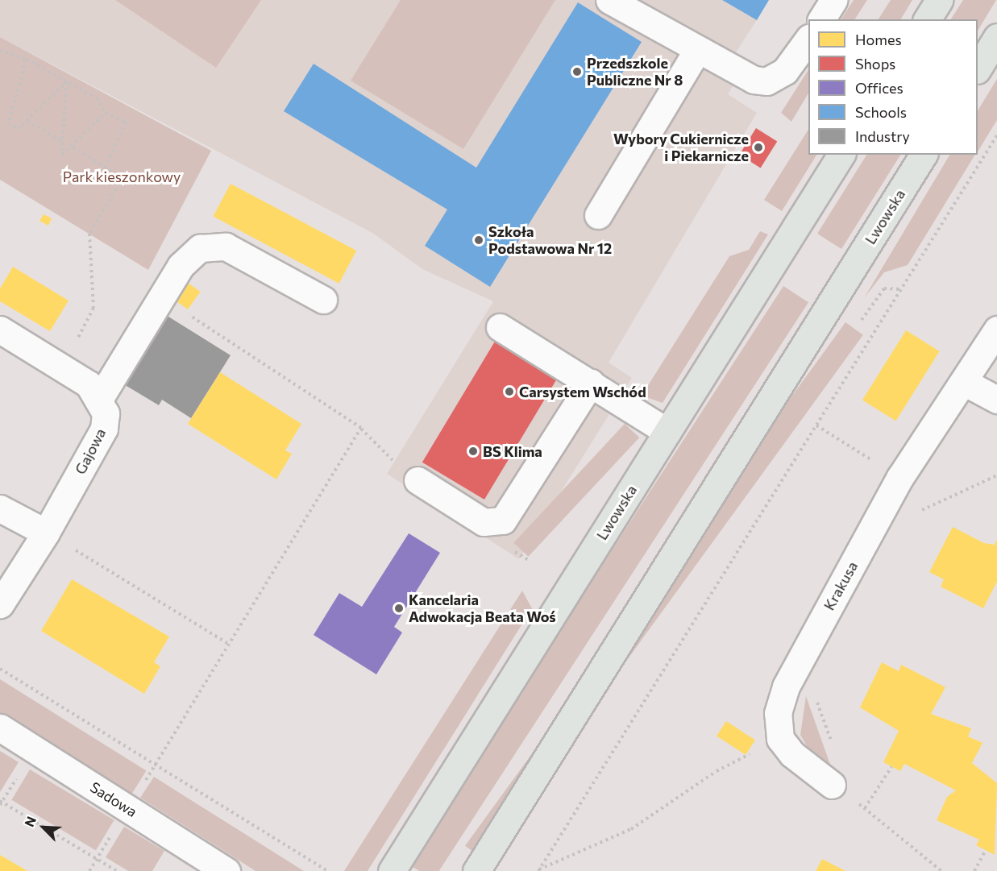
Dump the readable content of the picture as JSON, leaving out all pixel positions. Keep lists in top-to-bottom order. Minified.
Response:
{"streets":{"main road":["Lwowska"],"street":["Gajowa","Krakusa","Sadowa"]},"parks":["Park kieszonkowy"],"places":["Przedszkole Publiczne Nr 8","Wybory Cukiernicze i Piekarnicze","Szkoła Podstawowa Nr 12","Carsystem Wschód","BS Klima","Kancelaria Adwokacja Beata Woś"],"legend":["Homes","Shops","Offices","Schools","Industry"],"north":"top left"}
